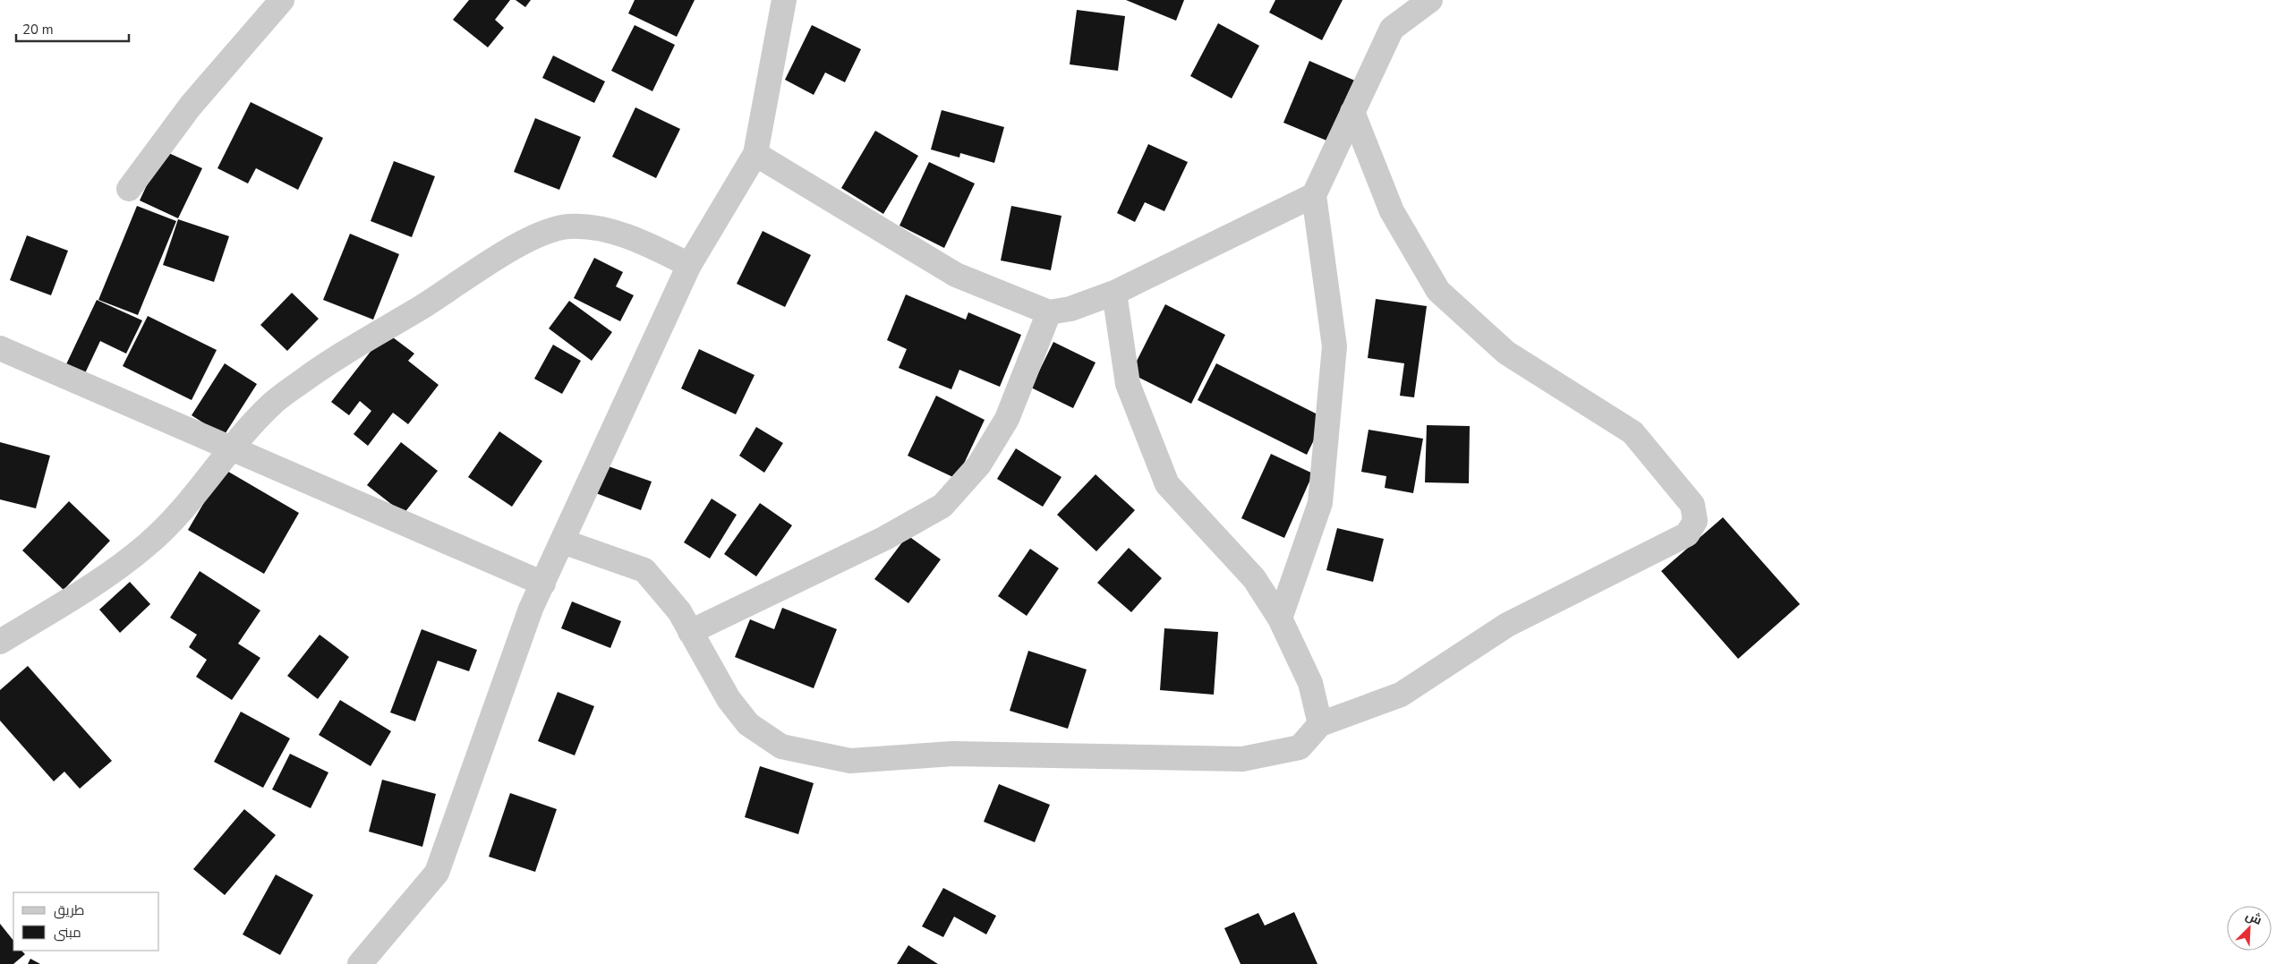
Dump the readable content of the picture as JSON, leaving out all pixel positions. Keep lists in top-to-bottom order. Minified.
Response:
{"legend":["طريق","مبنى"],"scale_bar":"20 m","north":"top right"}
